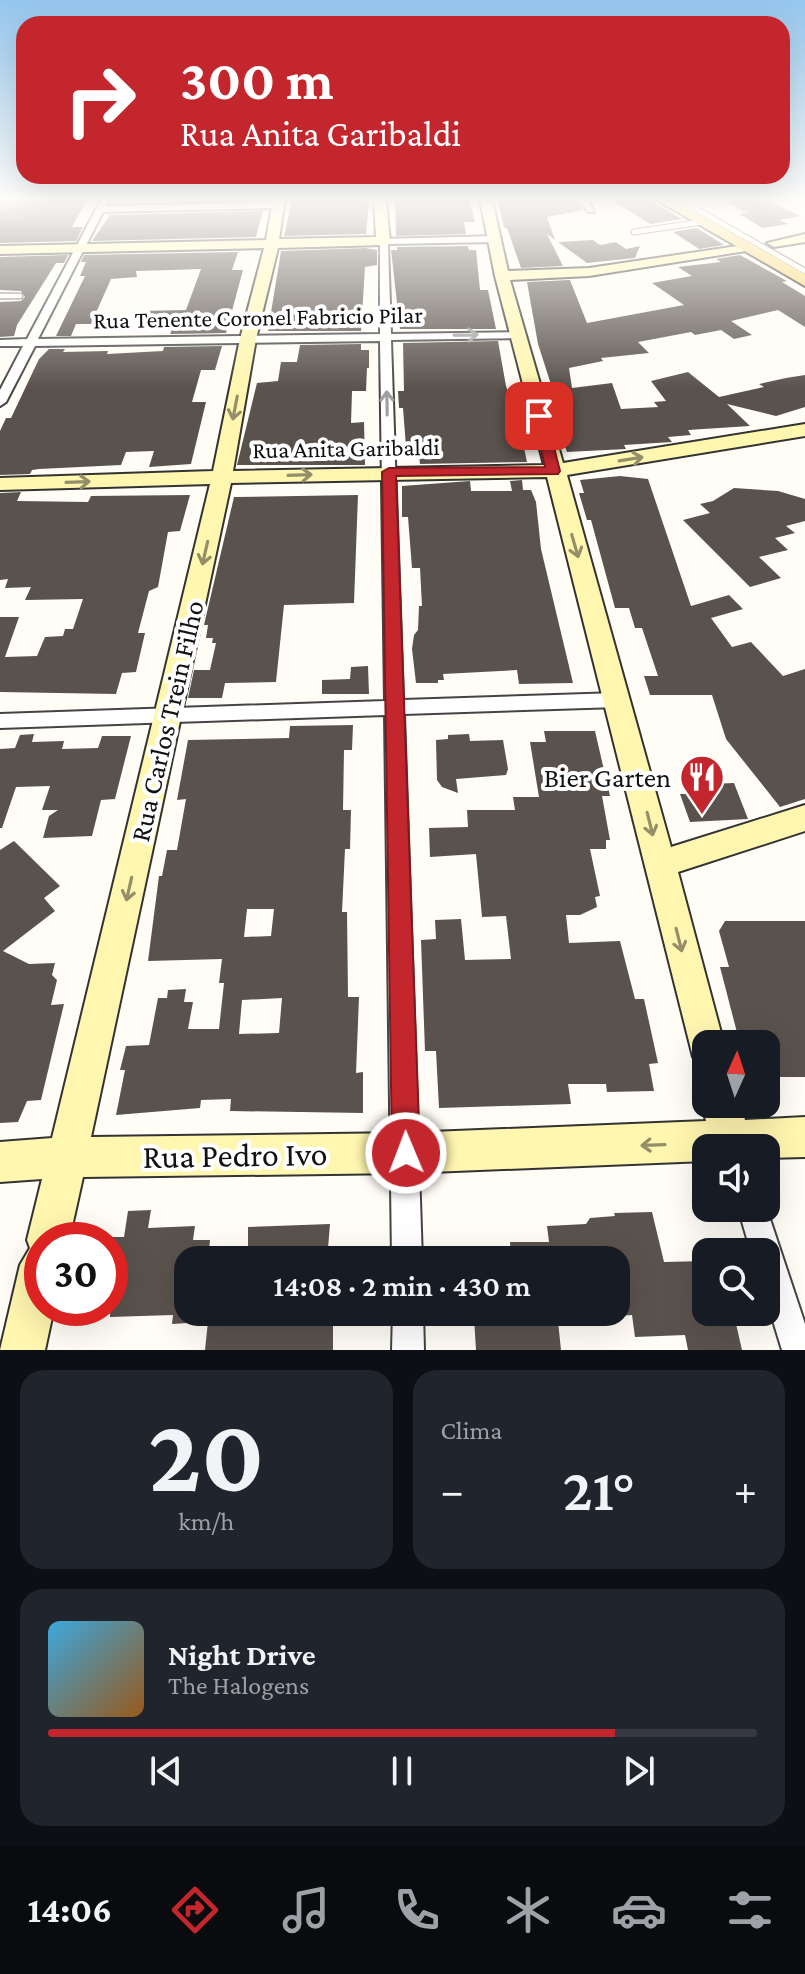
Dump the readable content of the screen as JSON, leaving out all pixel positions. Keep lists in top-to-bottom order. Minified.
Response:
{"streets":{"street":["Rua Tenente Coronel Fabricio Pilar","Rua Anita Garibaldi","Rua Carlos Trein Filho","Rua Pedro Ivo"]},"crossings":[["Rua Tenente Coronel Fabricio Pilar","Rua Carlos Trein Filho"],["Rua Anita Garibaldi","Rua Carlos Trein Filho"],["Rua Carlos Trein Filho","Rua Pedro Ivo"]],"one_way":["Rua Anita Garibaldi","Rua Pedro Ivo"],"places":{"restaurant":["Bier Garten"]},"north":"top","page":{"turn":["300 m","Rua Anita Garibaldi"],"limit":"30","trip":"14:08 · 2 min · 430 m","tile":[["20","km/h"],"Clima"],"heat":["−","21°","+"],"song":["Night Drive","The Halogens"],"tabs":"14:06"}}
